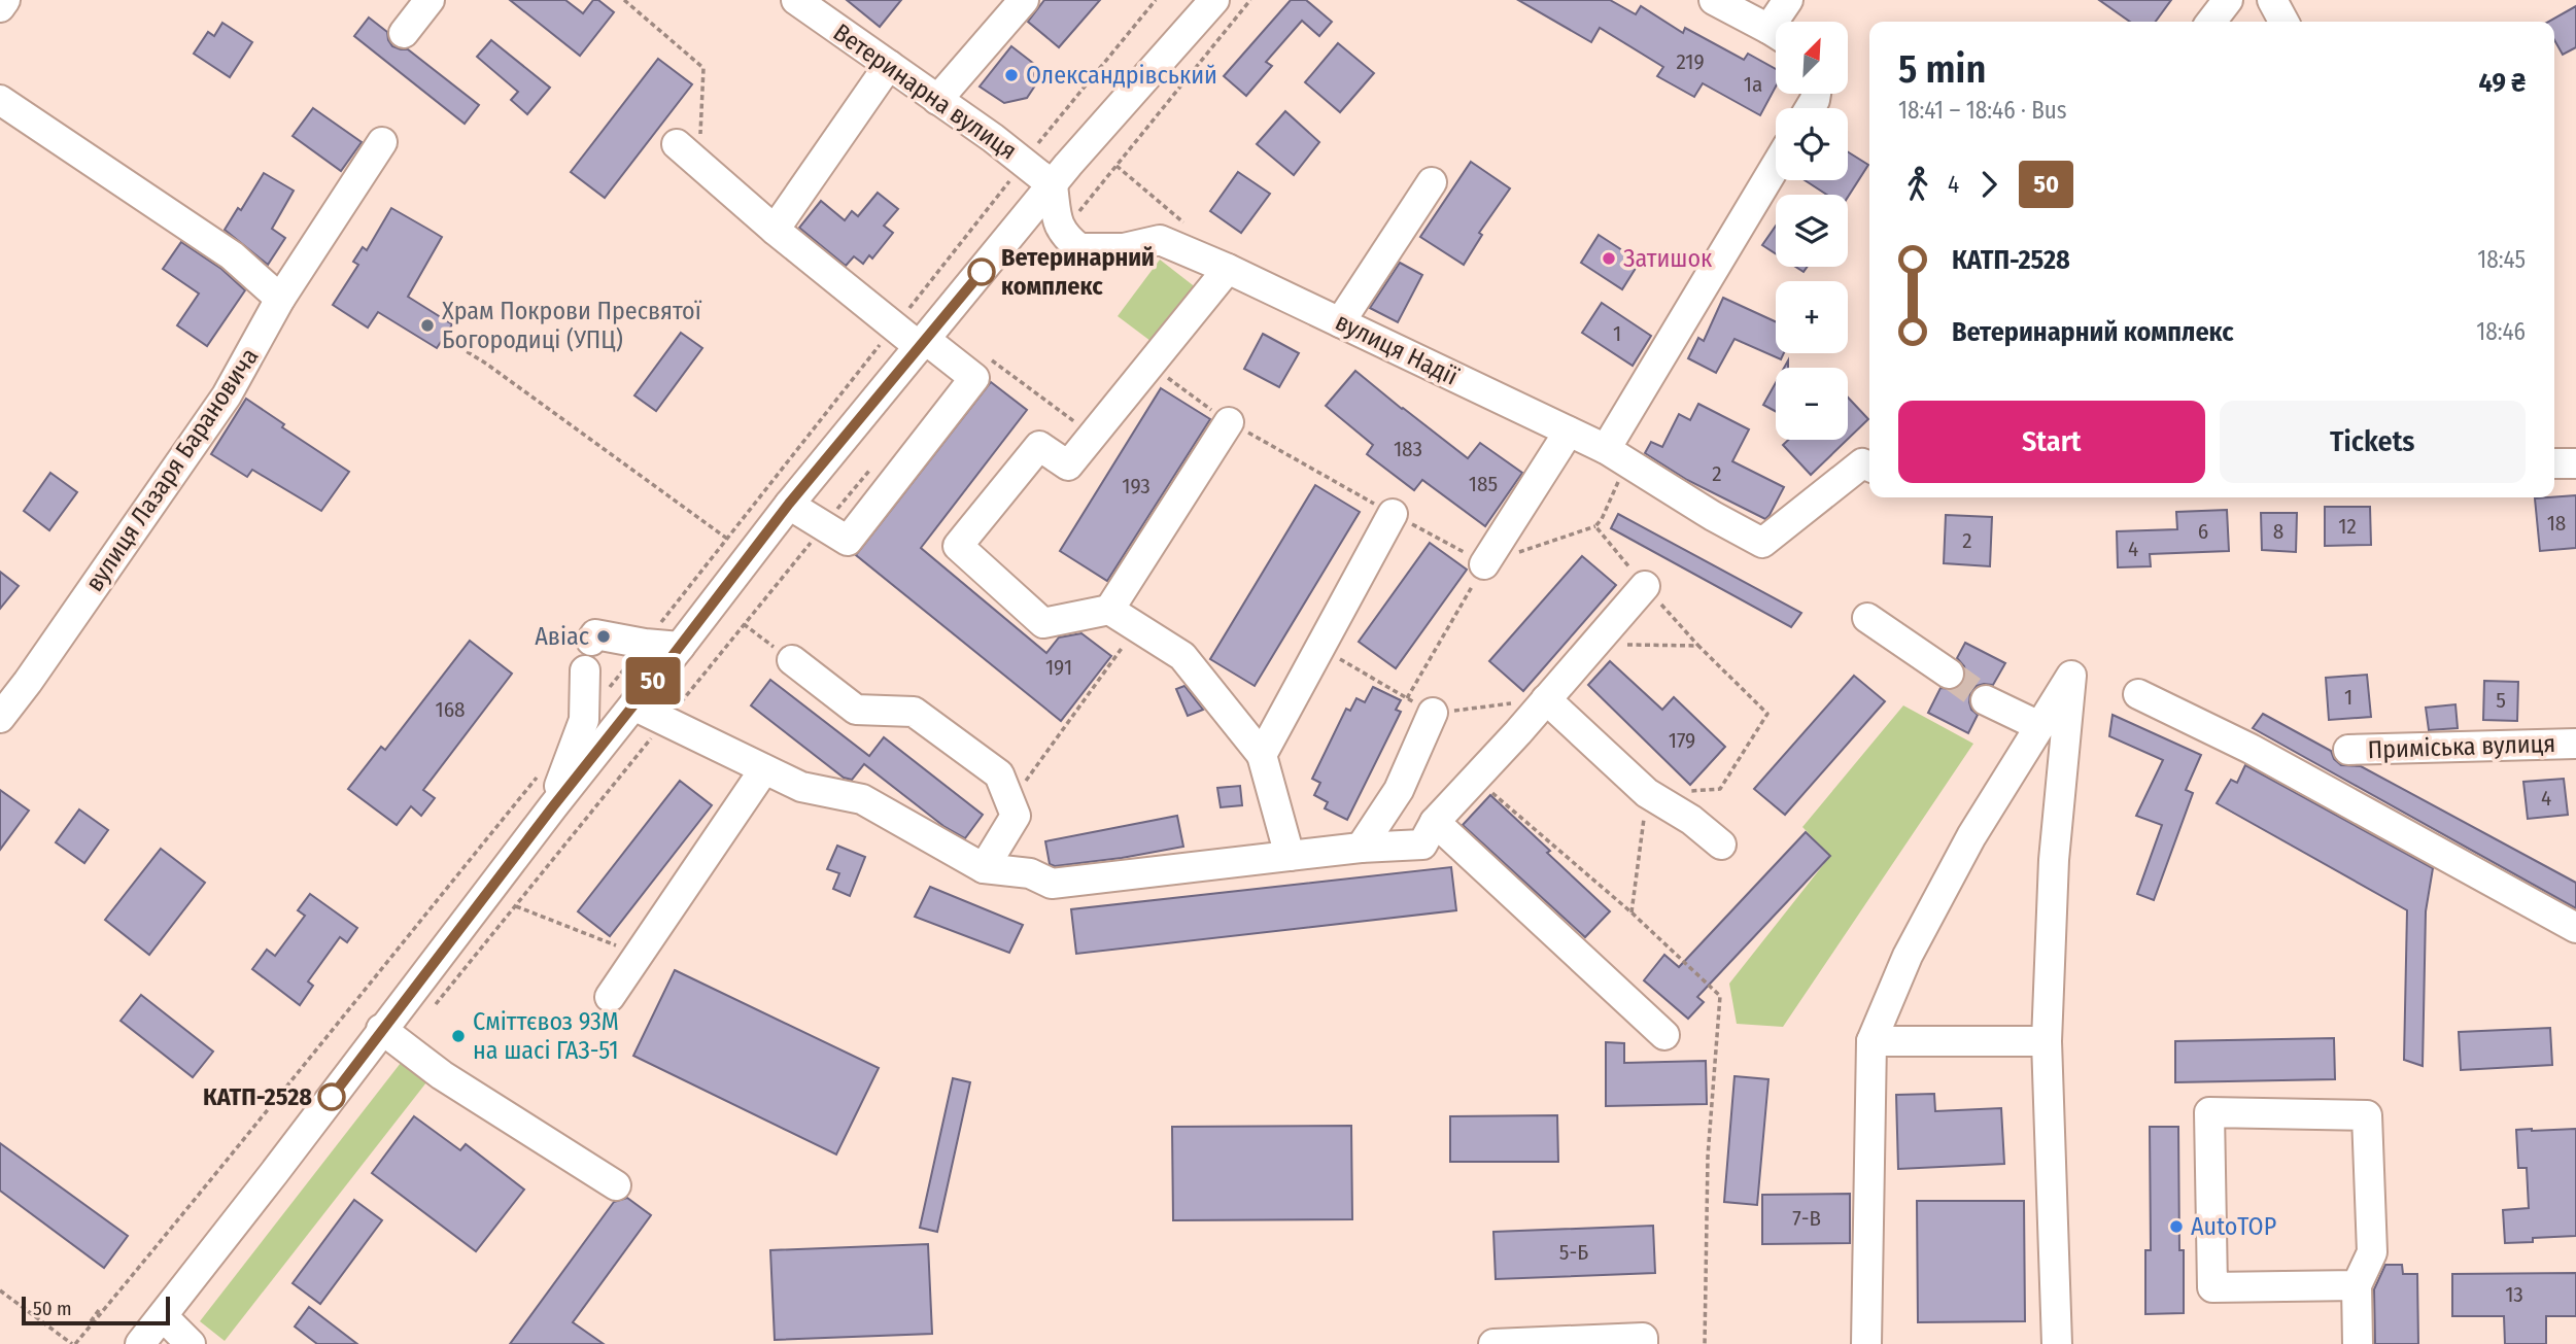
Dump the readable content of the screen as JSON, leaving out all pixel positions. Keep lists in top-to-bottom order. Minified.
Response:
{"streets":{"street":["Ветеринарна вулиця","вулиця Надії","вулиця Лазаря Барановича","Приміська вулиця"]},"places":["Олександрівський","Затишок","Ветеринарний комплекс","Храм Покрови Пресвятої Богородиці (УПЦ)","Авіас","Сміттєвоз 93М на шасі ГАЗ-51","КАТП-2528","AutoTOP"],"lines":["bus line 50"],"house_numbers":["219","1а","1","183","2","185","193","18","12","6","8","2","4","191","1","5","168","179","4","7-В","5-Б","13"],"scale_bar":"50 m","north":"top right","page":{"on_map":"50","map_buttons":["+","−"],"heading":["5 min","18:41 – 18:46 · Bus","49 ₴"],"legs":["4","50"],"list":[{"name":"КАТП-2528","value":"18:45"},{"name":"Ветеринарний комплекс","value":"18:46"}],"buttons":["Start","Tickets"],"scale":"50 m"}}
